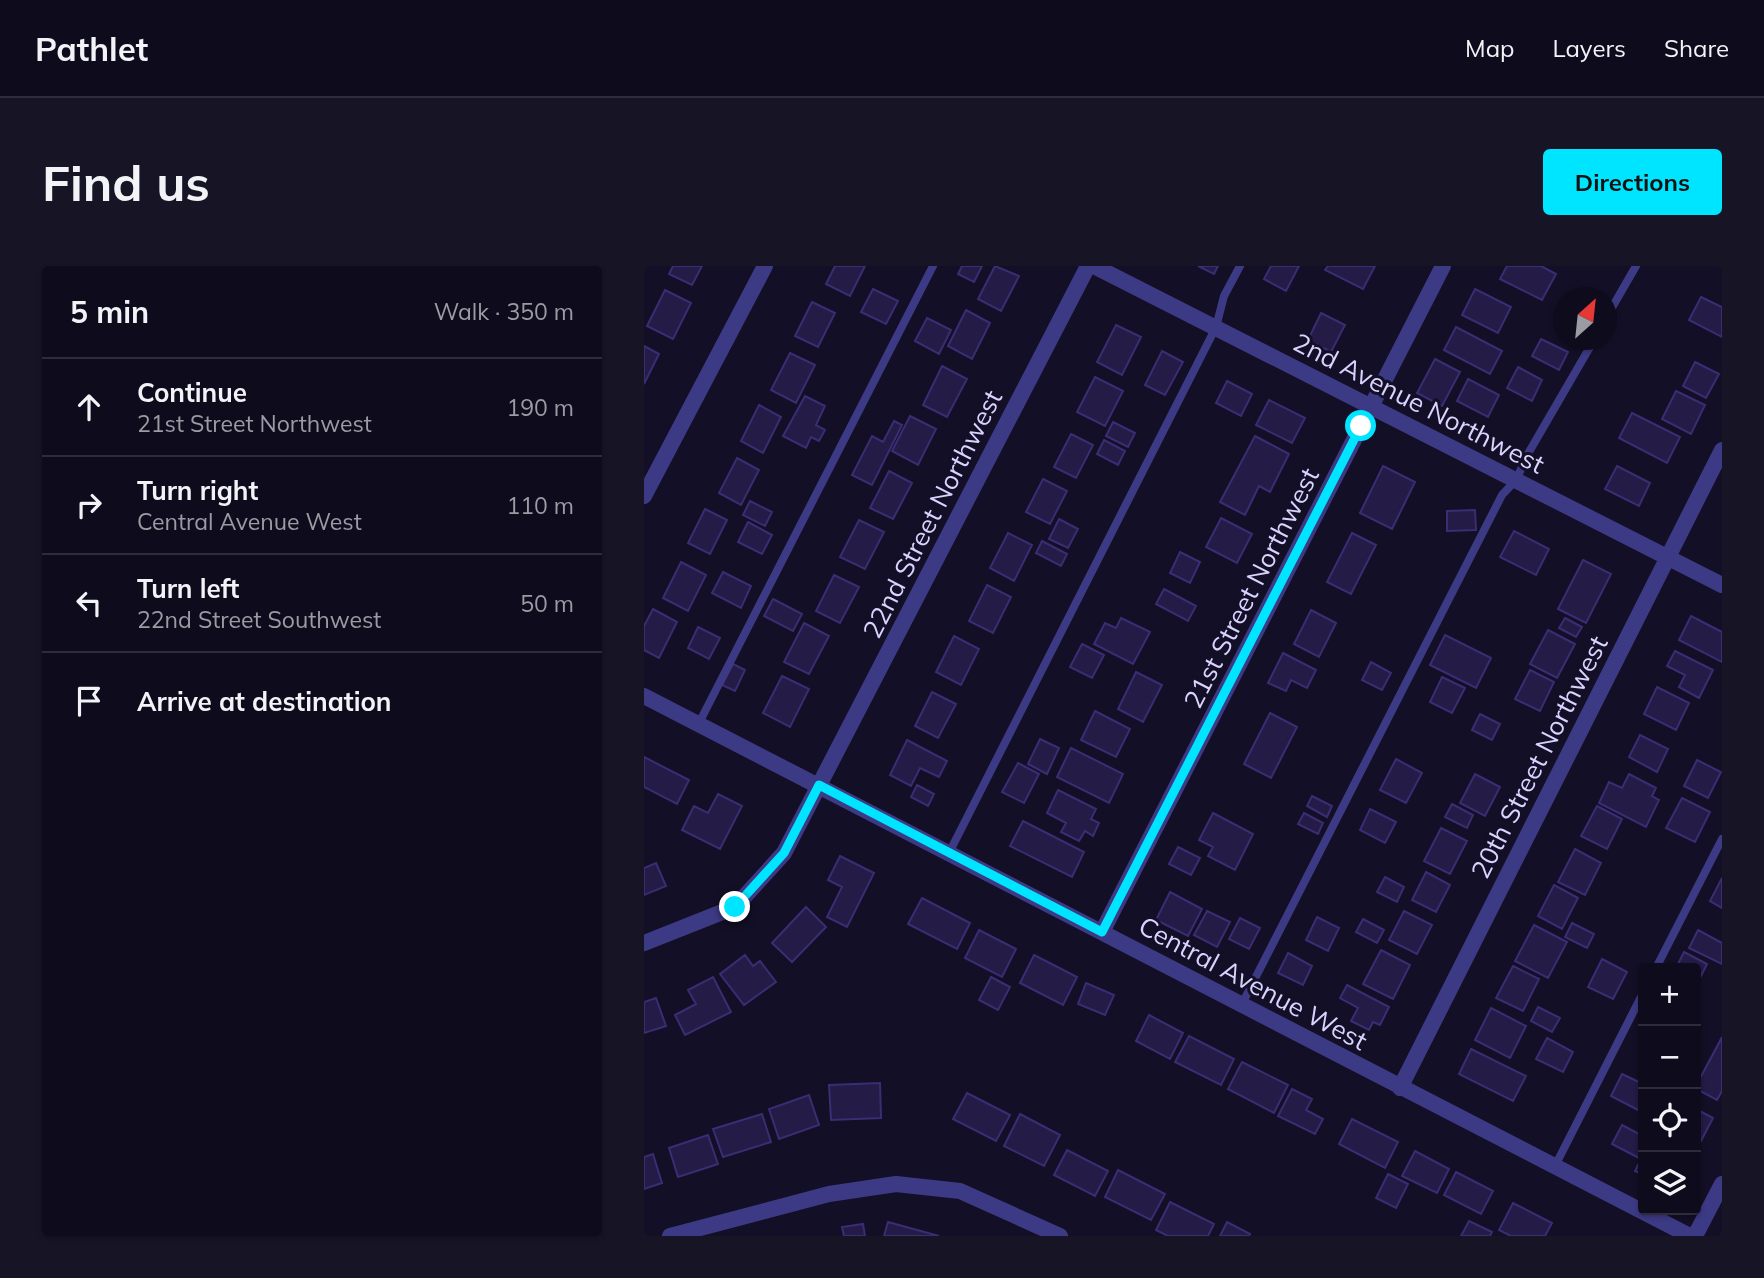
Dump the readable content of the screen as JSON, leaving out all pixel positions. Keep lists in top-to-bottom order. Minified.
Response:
{"streets":{"street":["2nd Avenue Northwest","22nd Street Northwest","21st Street Northwest","20th Street Northwest","Central Avenue West"]},"crossings":[["2nd Avenue Northwest","21st Street Northwest"],["2nd Avenue Northwest","20th Street Northwest"],["22nd Street Northwest","Central Avenue West"],["21st Street Northwest","Central Avenue West"],["20th Street Northwest","Central Avenue West"]],"north":"top right","page":{"header":"Pathlet","nav":["Map","Layers","Share"],"buttons":"Directions","title":"Find us","heading":["5 min","Walk · 350 m"],"list":[["Continue","21st Street Northwest","190 m"],["Turn right","Central Avenue West","110 m"],["Turn left","22nd Street Southwest","50 m"],"Arrive at destination"],"map_buttons":["+","−"]}}
